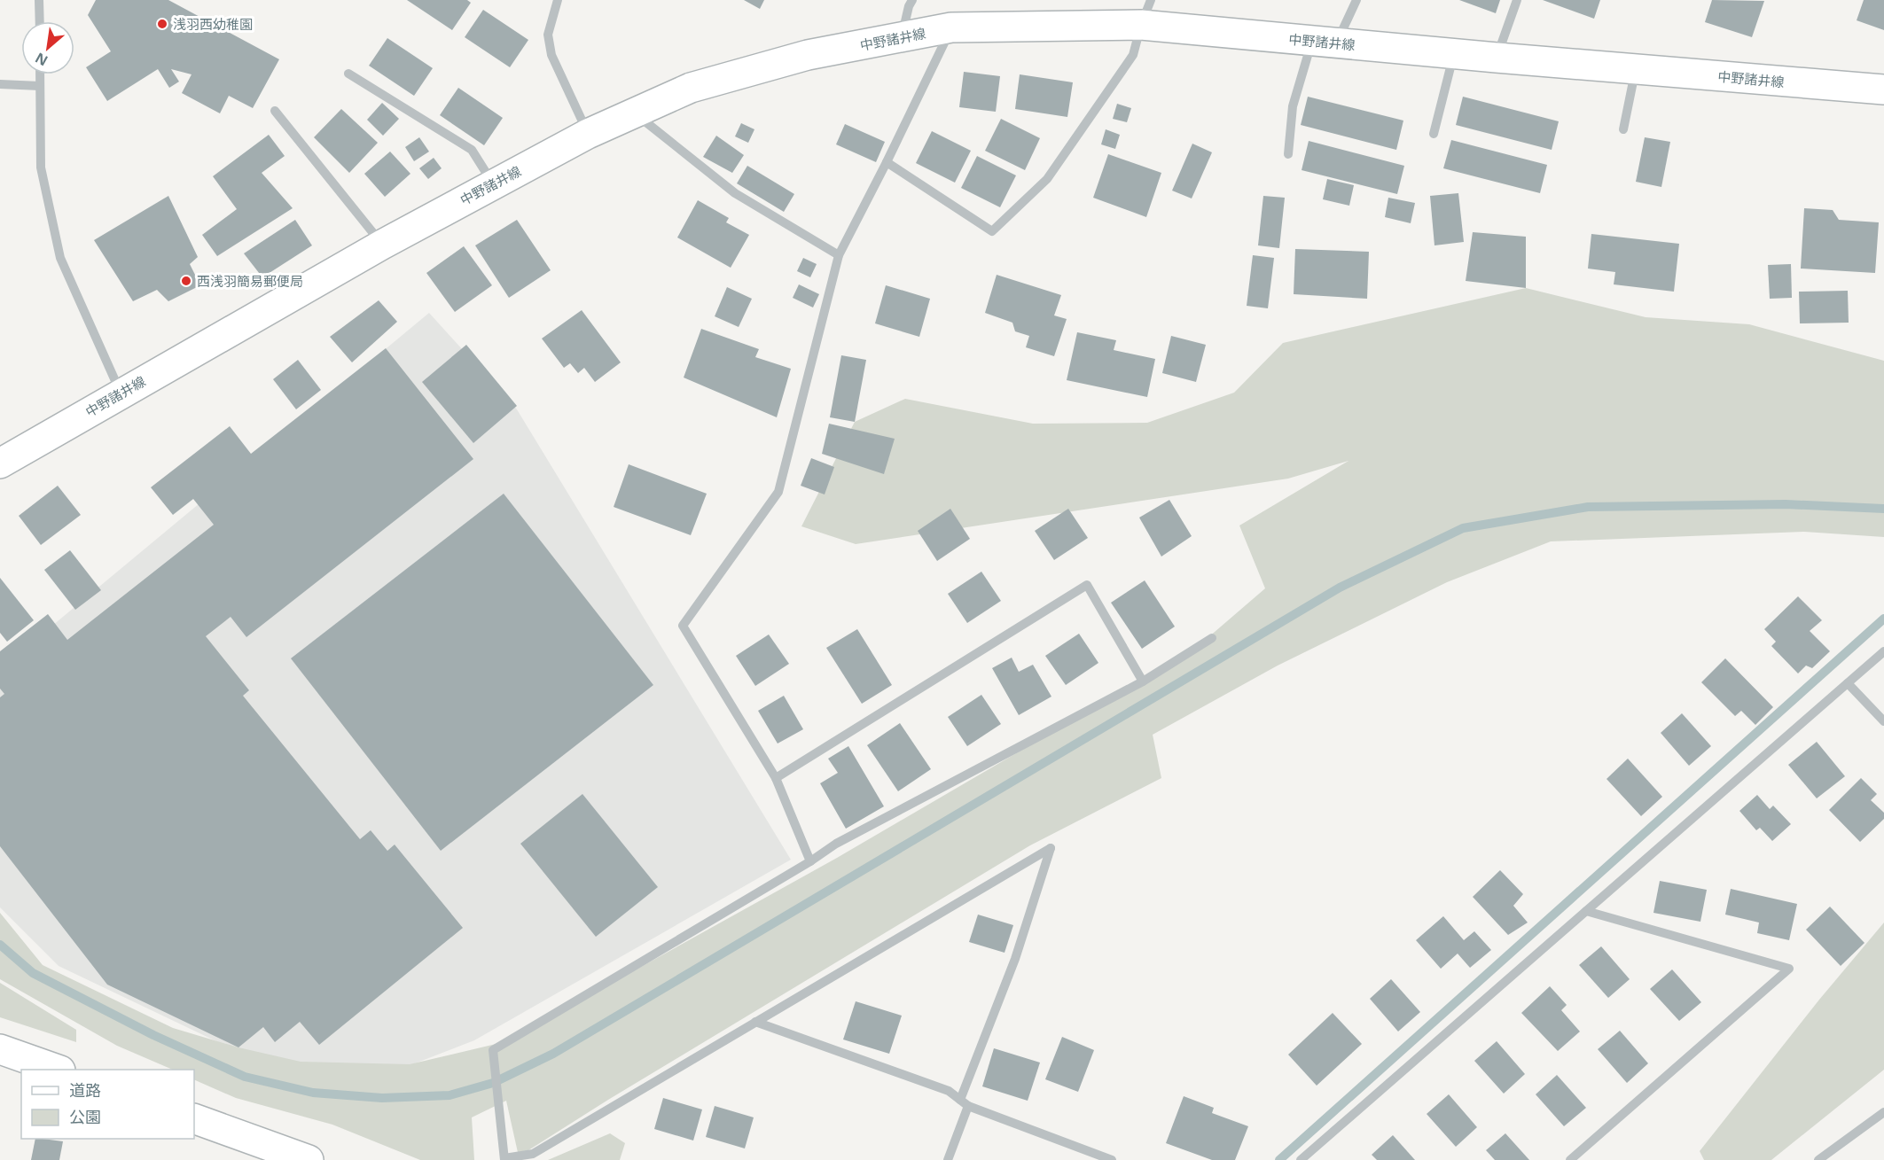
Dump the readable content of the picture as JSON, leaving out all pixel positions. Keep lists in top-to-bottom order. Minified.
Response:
{"streets":{"main road":["中野諸井線"]},"places":["浅羽西幼稚園","西浅羽簡易郵便局"],"legend":["道路","公園"],"north":"bottom left"}
